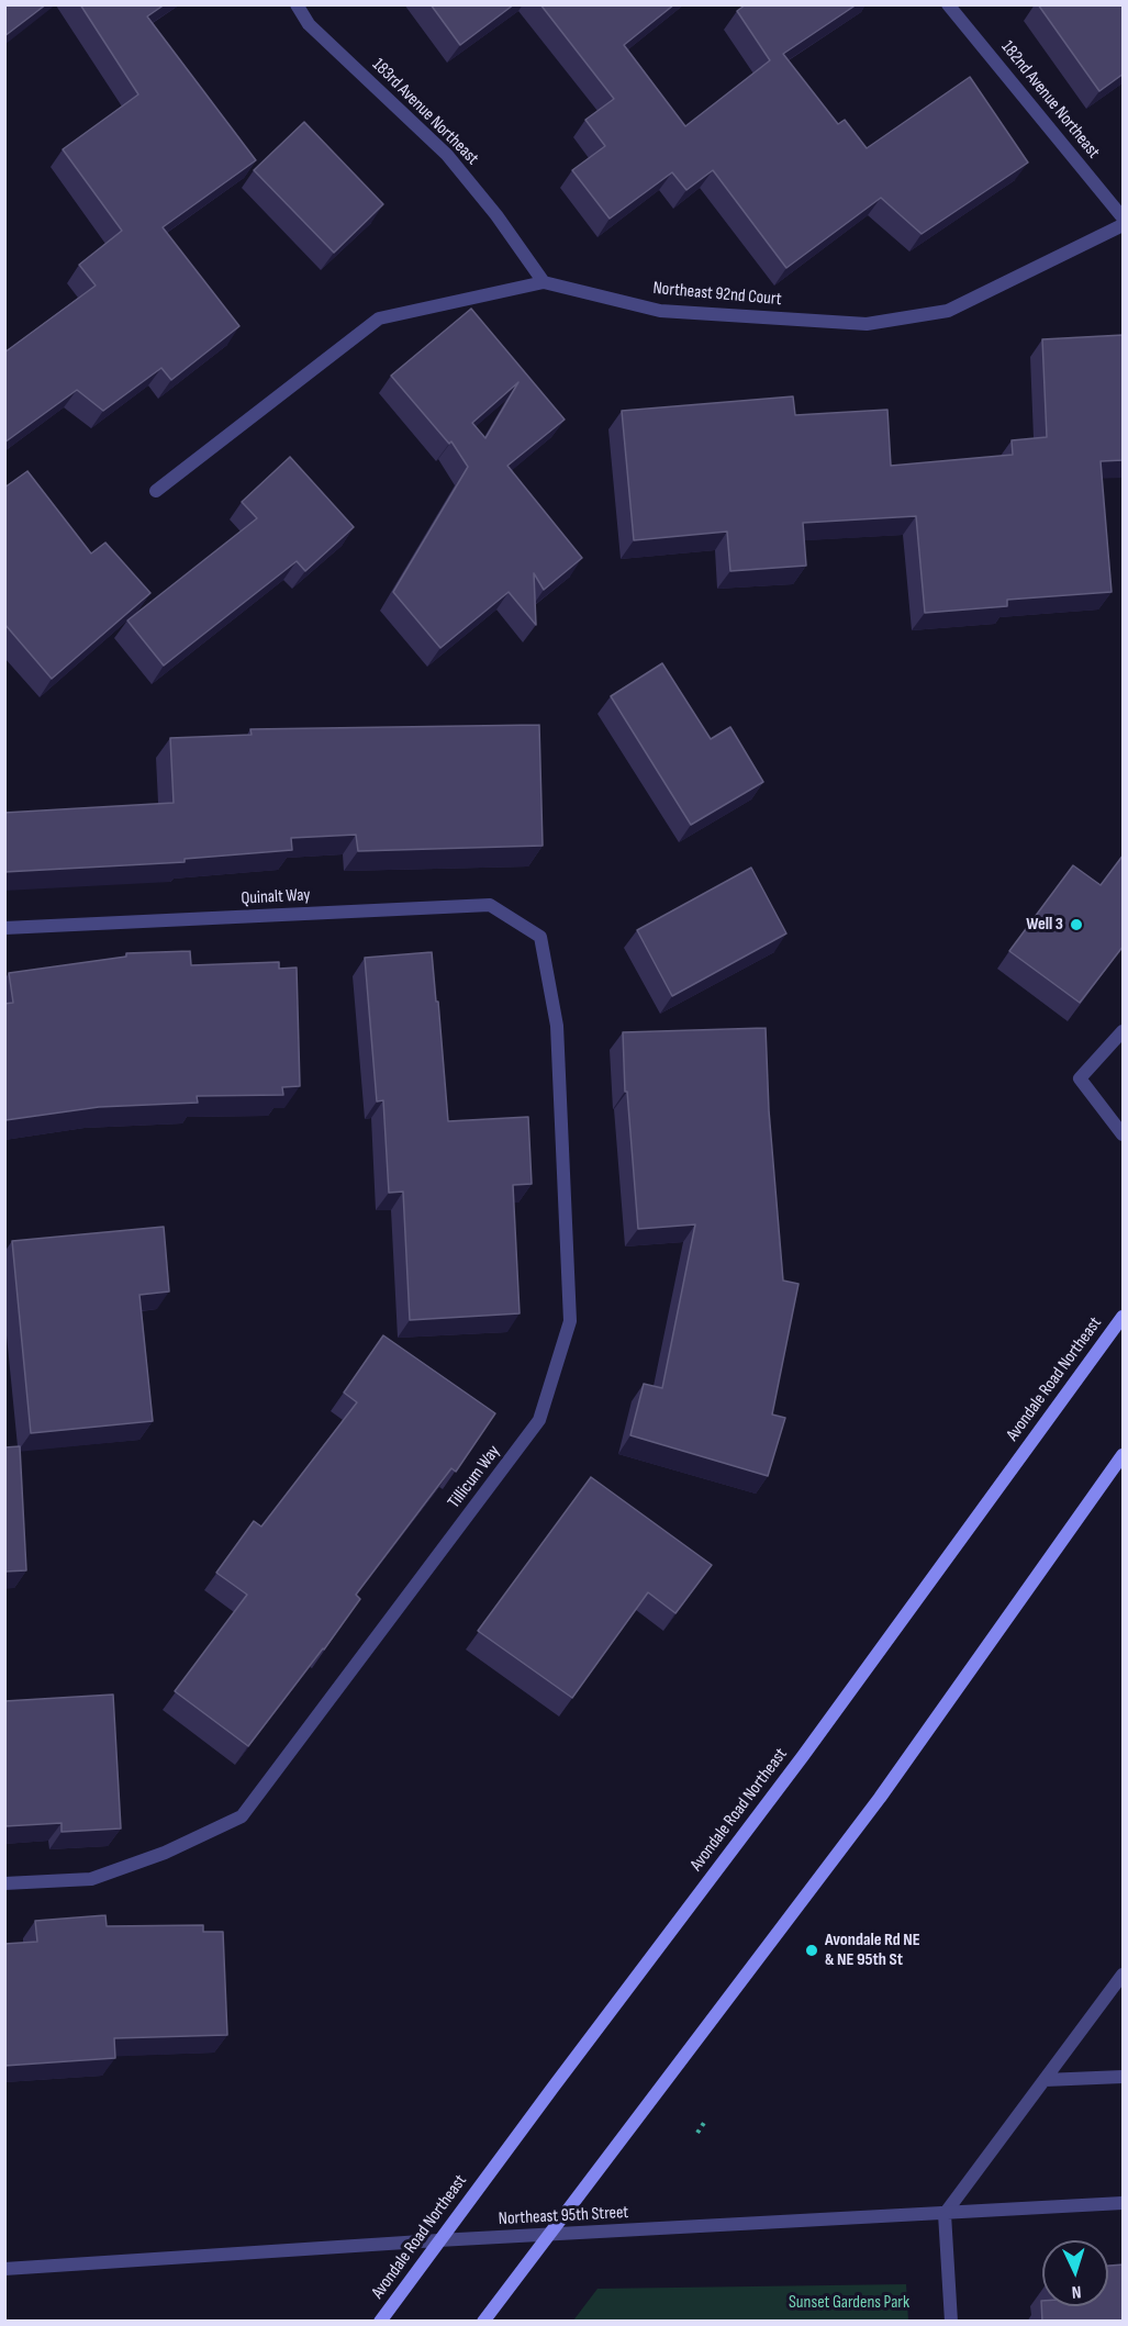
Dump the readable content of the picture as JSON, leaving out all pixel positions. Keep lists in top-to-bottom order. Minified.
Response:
{"streets":{"main road":["Avondale Road Northeast"],"street":["182nd Avenue Northeast","183rd Avenue Northeast","Northeast 92nd Court","Quinalt Way","Tillicum Way","Northeast 95th Street"]},"crossings":[["183rd Avenue Northeast","Northeast 92nd Court"],["Quinalt Way","Tillicum Way"],["Avondale Road Northeast","Northeast 95th Street"]],"parks":["Sunset Gardens Park"],"places":["Well 3","Avondale Rd NE & NE 95th St"],"north":"bottom"}
